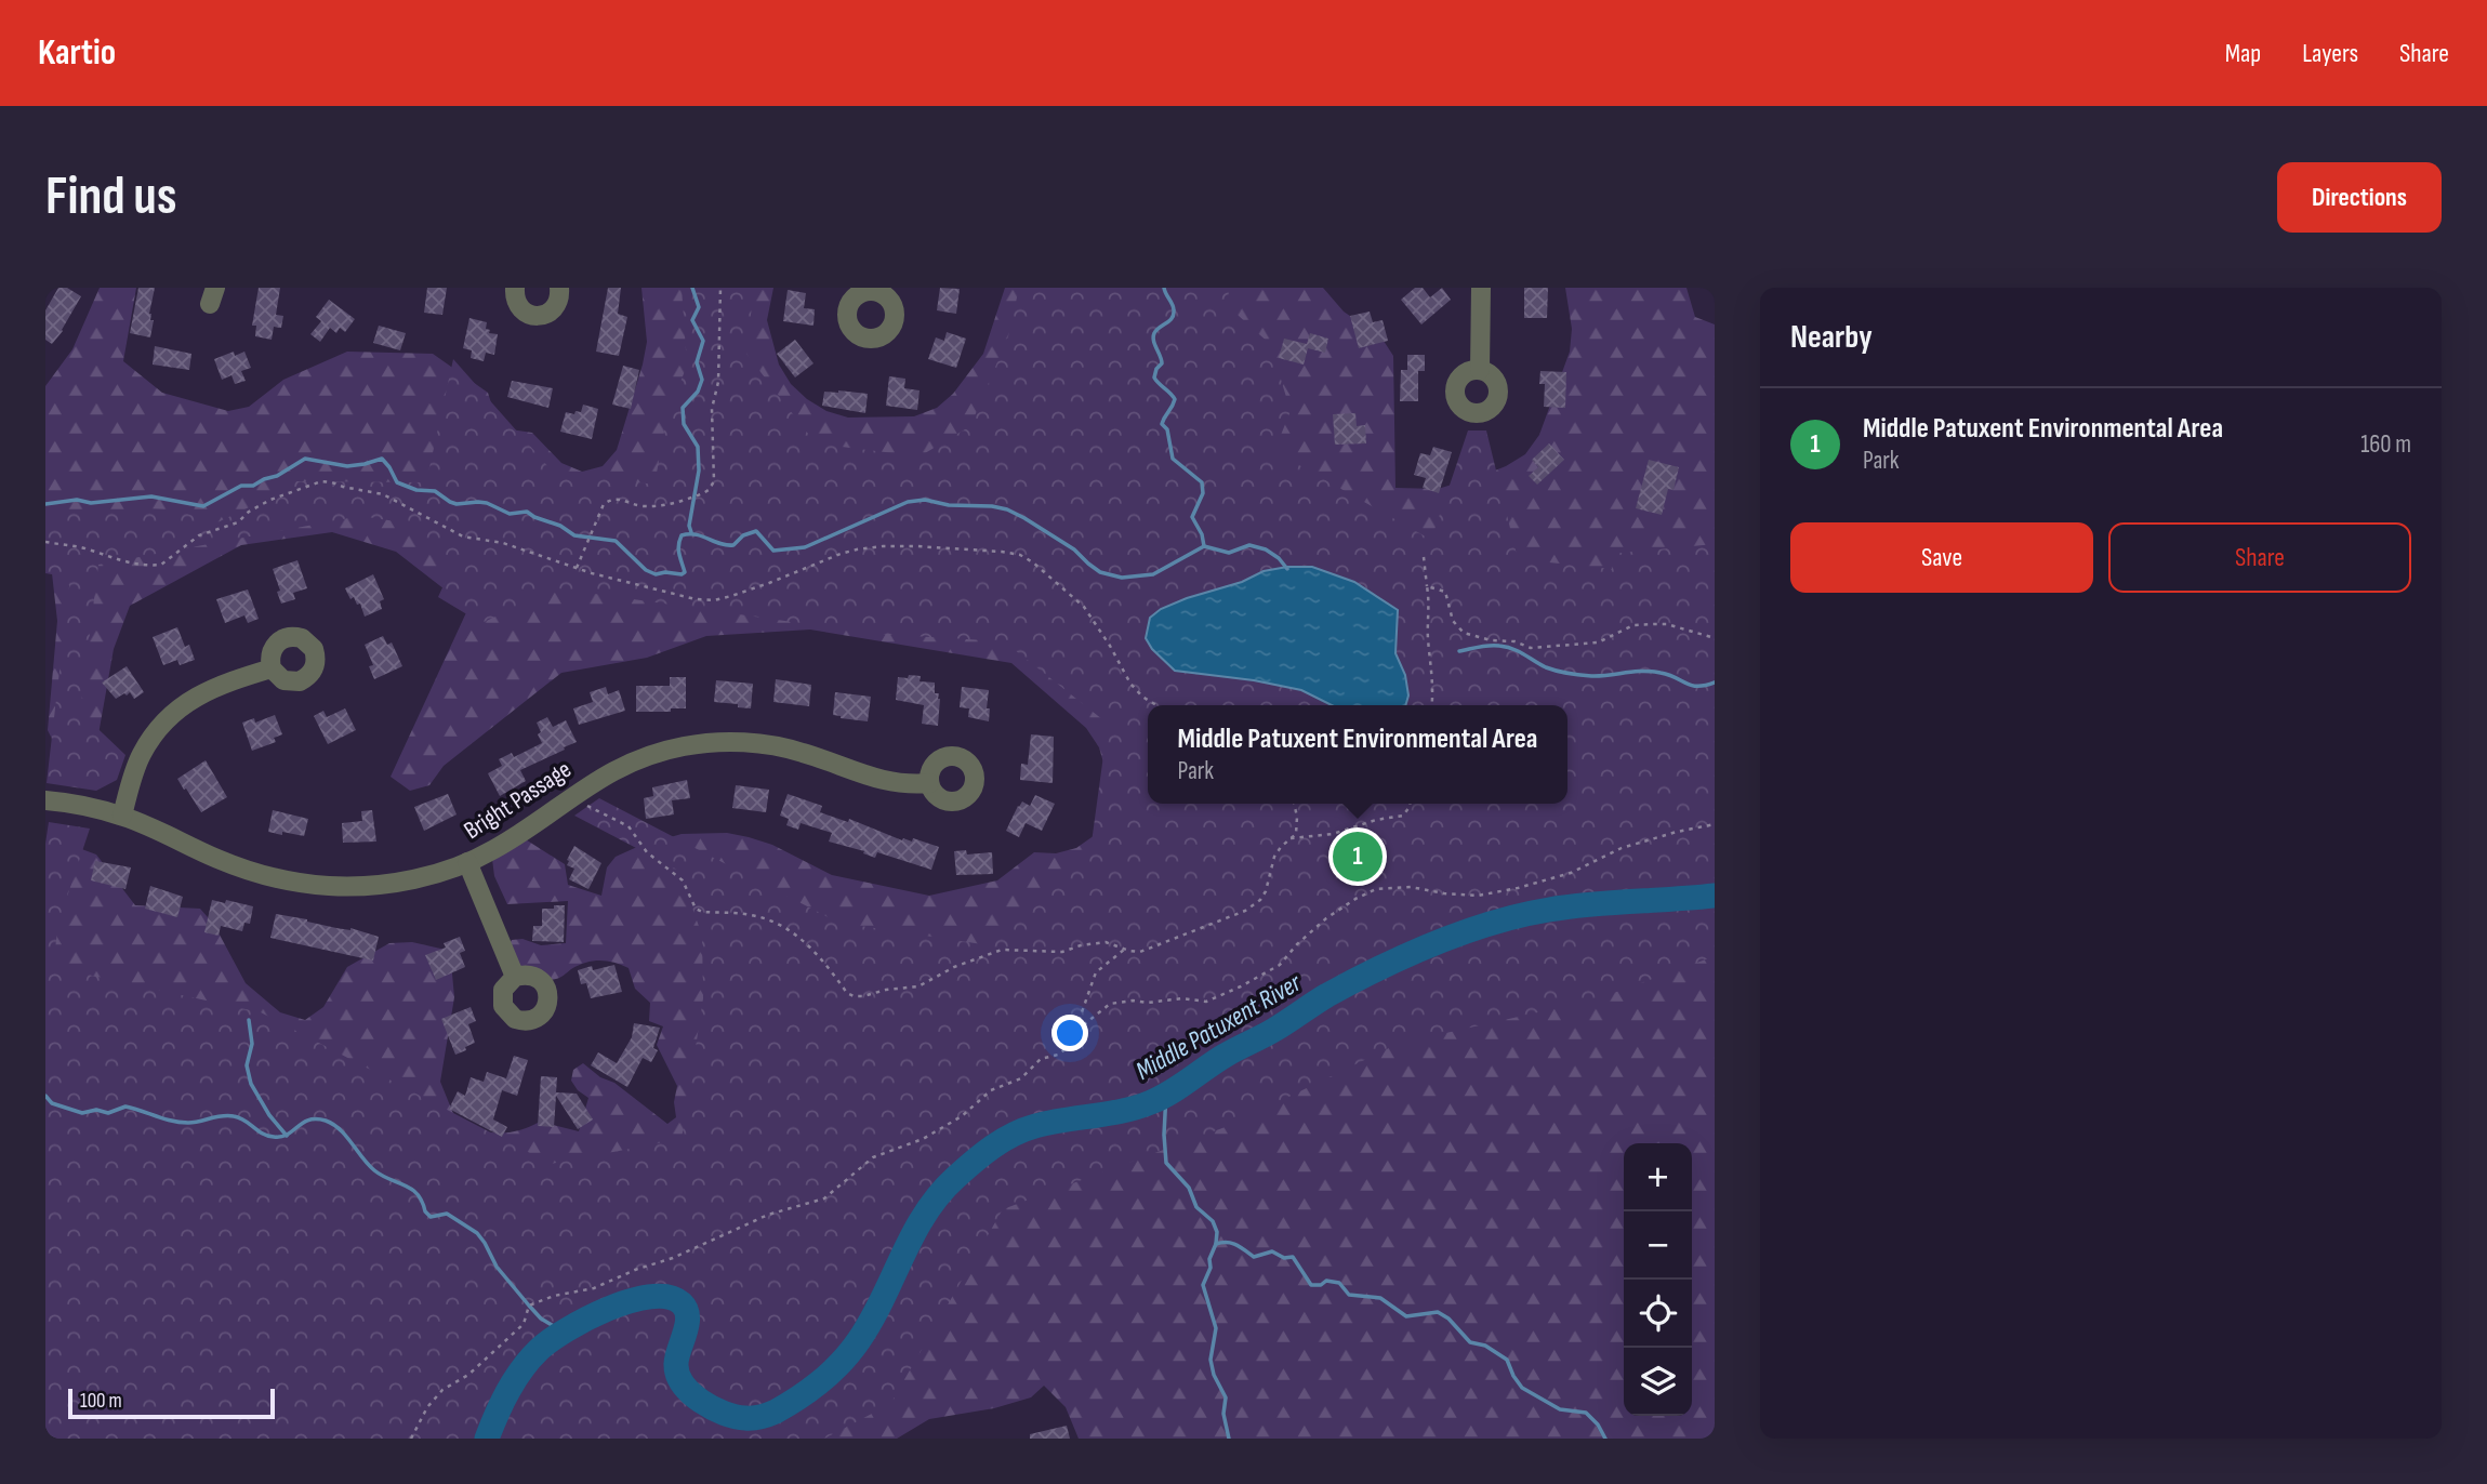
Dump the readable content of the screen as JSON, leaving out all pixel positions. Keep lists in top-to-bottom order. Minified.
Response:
{"streets":{"street":["Bright Passage"]},"water":["Middle Patuxent River"],"scale_bar":"100 m","page":{"header":"Kartio","nav":["Map","Layers","Share"],"buttons":["Directions",["Save","Share"]],"title":"Find us","heading":"Nearby","list":[{"mark":"1","name":"Middle Patuxent Environmental Area","note":"Park","value":"160 m"}],"popup":["Middle Patuxent Environmental Area","Park"],"pins":"1","map_buttons":["+","−"],"scale":"100 m"}}
